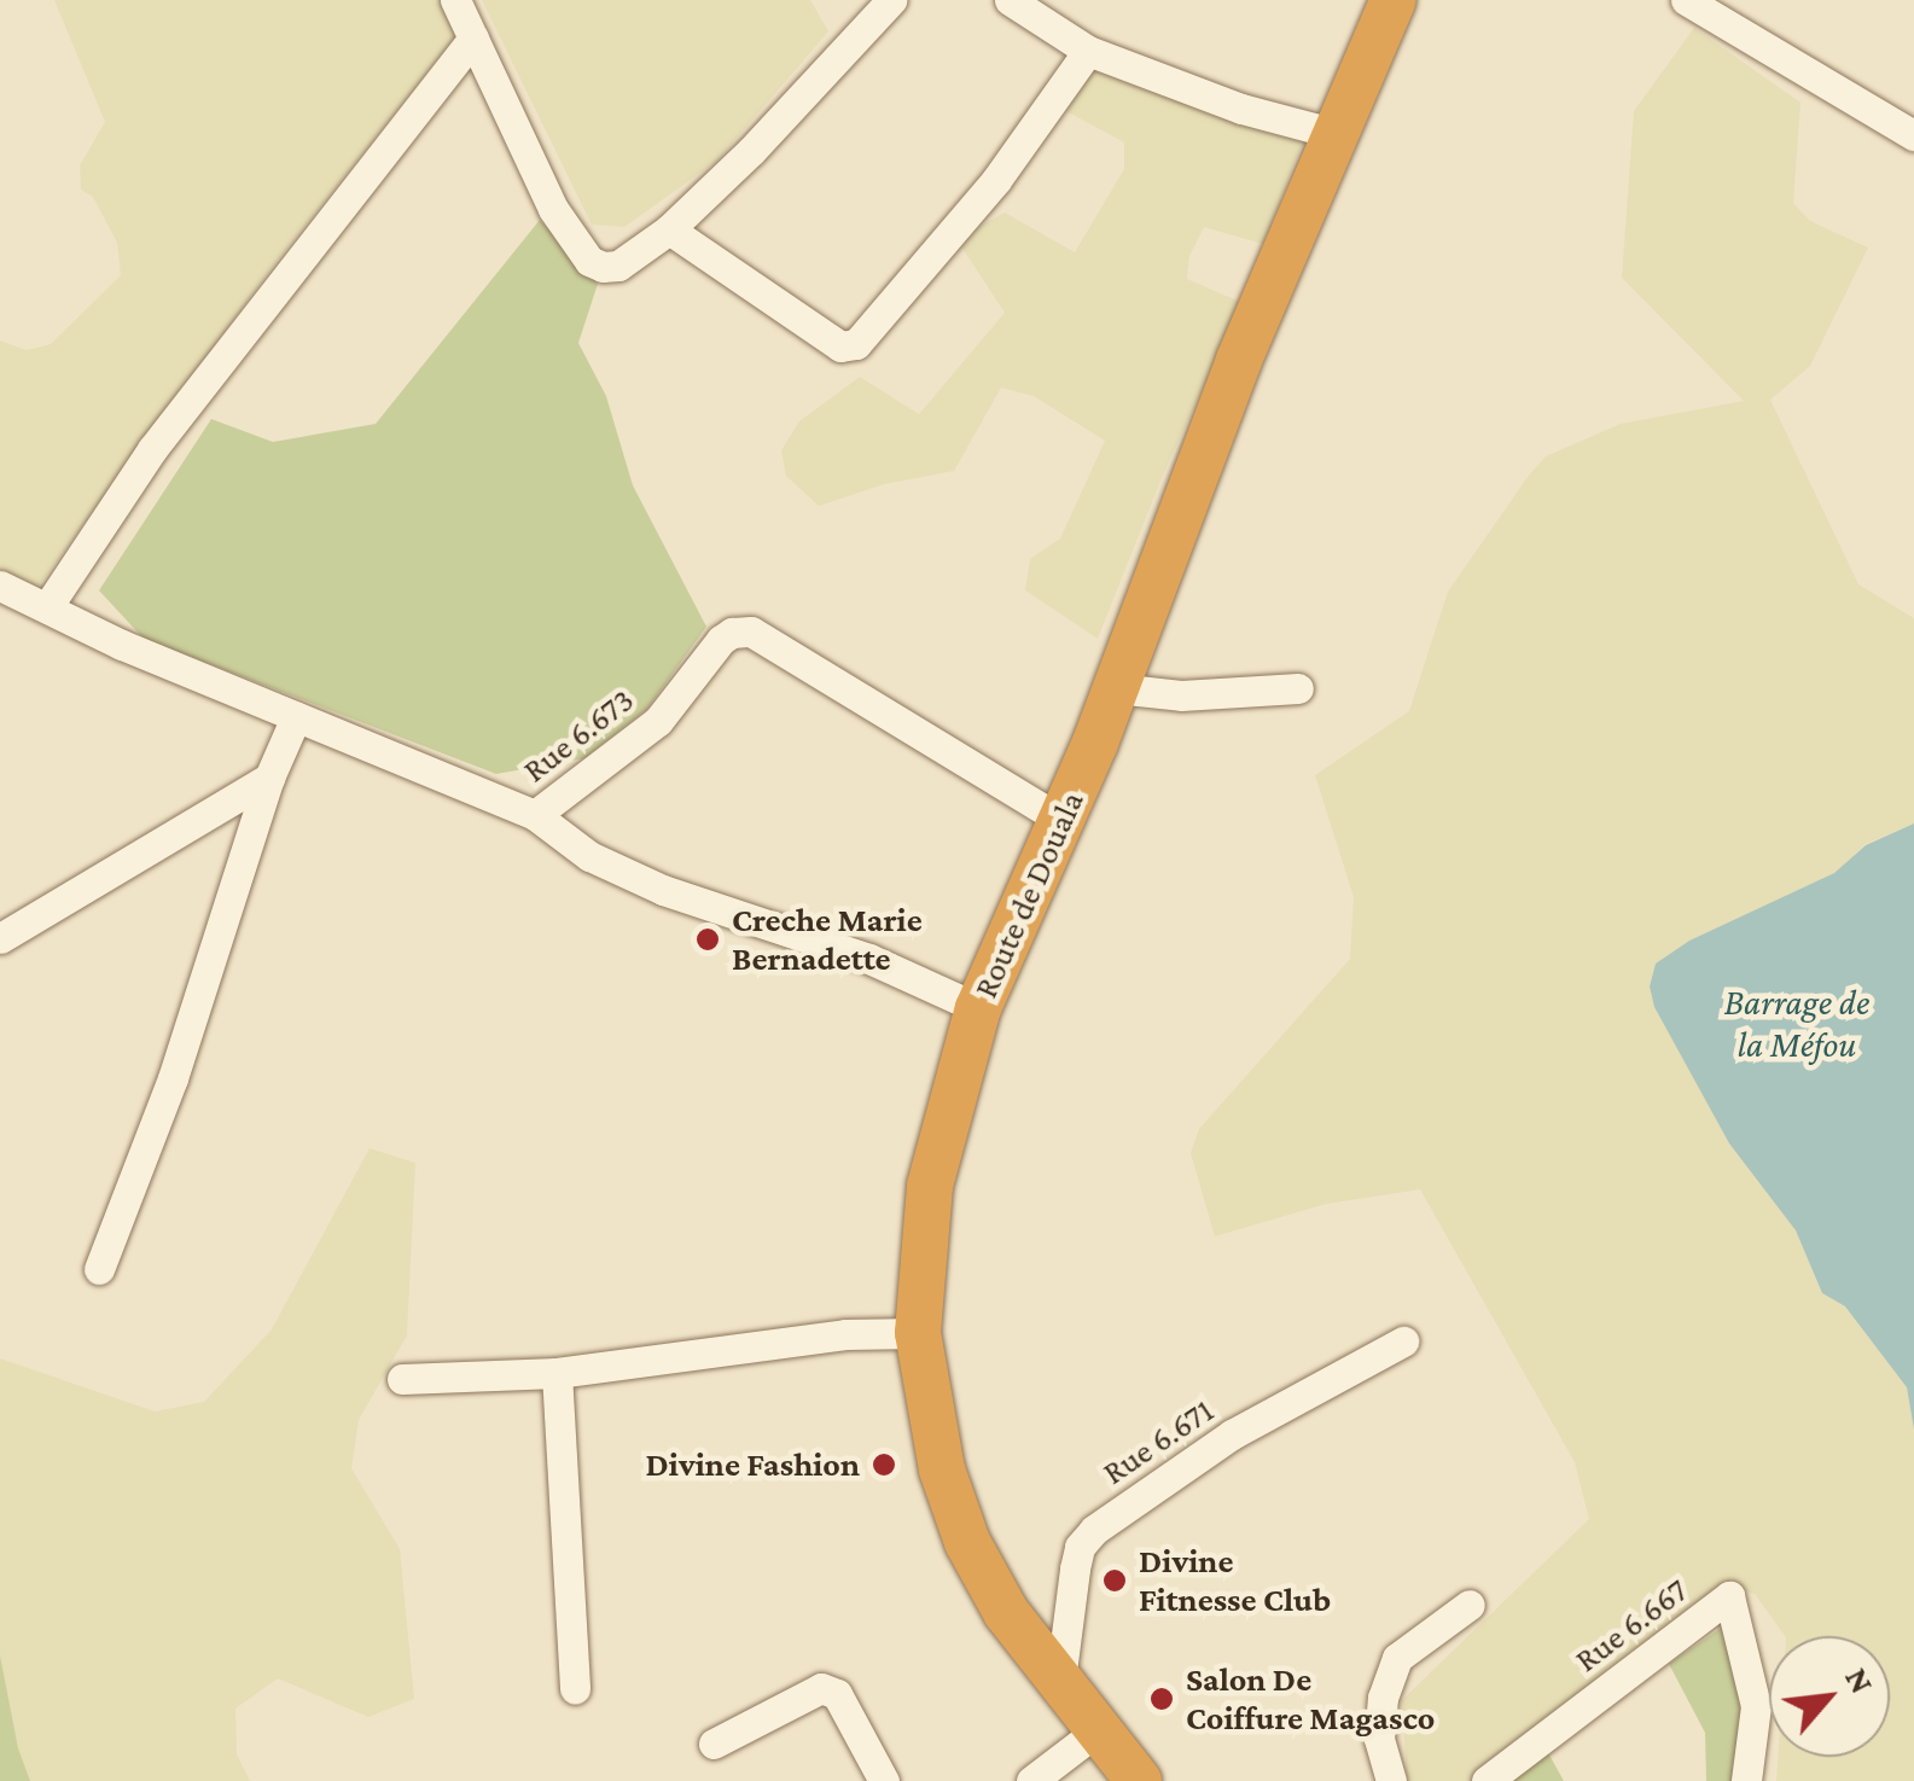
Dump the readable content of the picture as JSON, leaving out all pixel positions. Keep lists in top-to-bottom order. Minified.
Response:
{"streets":{"highway":["Route de Douala"],"street":["Rue 6.673","Rue 6.671","Rue 6.667"]},"crossings":[["Rue 6.673","Route de Douala"],["Route de Douala","Rue 6.671"]],"water":["Barrage de la Méfou"],"places":["Creche Marie Bernadette","Divine Fashion","Divine Fitnesse Club","Salon De Coiffure Magasco"],"north":"top right"}
